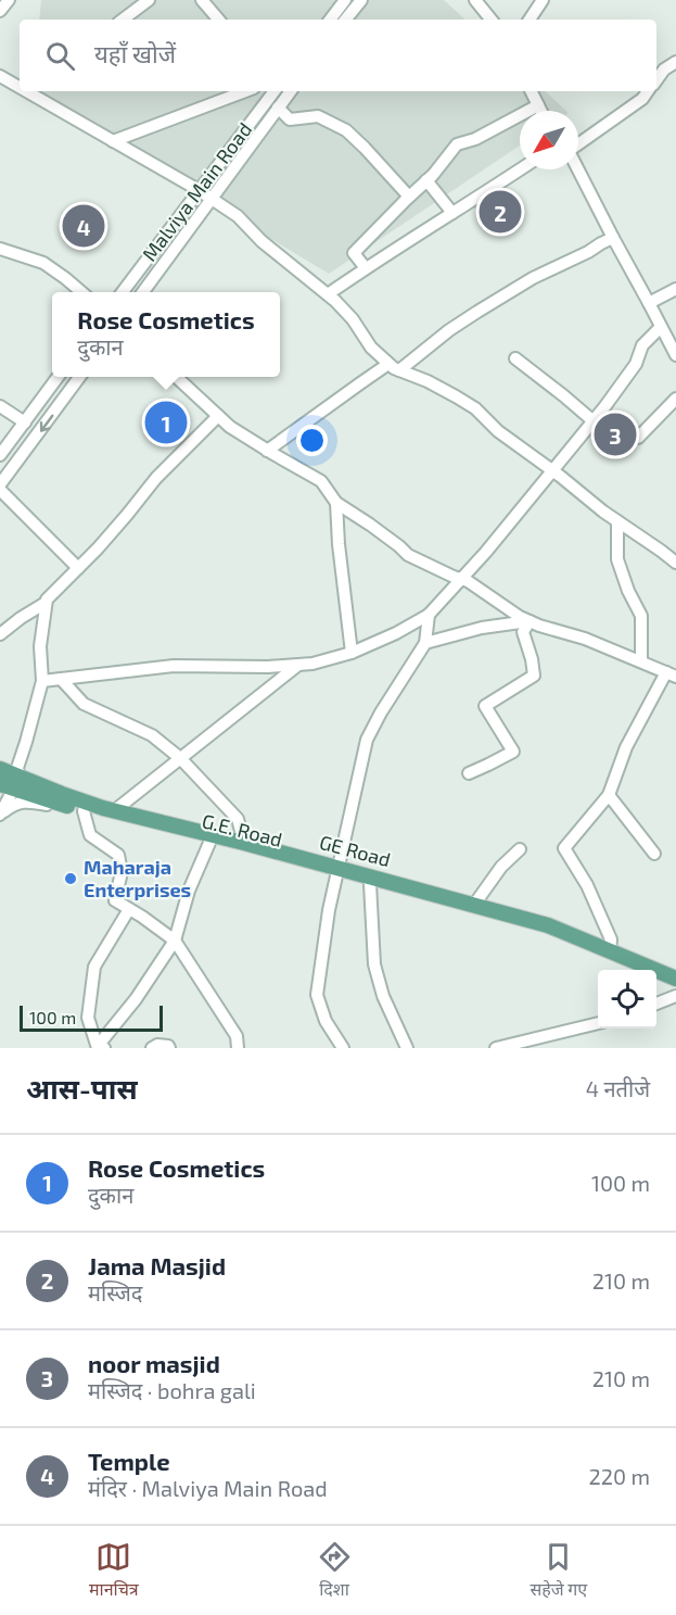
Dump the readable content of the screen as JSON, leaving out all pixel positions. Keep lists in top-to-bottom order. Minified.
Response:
{"streets":{"main road":["G.E. Road","GE Road"],"street":["Malviya Main Road"]},"crossings":[["G.E. Road","GE Road"]],"places":["Maharaja Enterprises"],"scale_bar":"100 m","north":"bottom left","page":{"search":"यहाँ खोजें","pins":["2","4","1","3"],"popup":["Rose Cosmetics","दुकान"],"scale":"100 m","heading":["आस-पास","4 नतीजे"],"list":[{"mark":"1","name":"Rose Cosmetics","note":"दुकान","value":"100 m"},{"mark":"2","name":"Jama Masjid","note":"मस्जिद","value":"210 m"},{"mark":"3","name":"noor masjid","note":"मस्जिद · bohra gali","value":"210 m"},{"mark":"4","name":"Temple","note":"मंदिर · Malviya Main Road","value":"220 m"}],"nav":["मानचित्र","दिशा","सहेजे गए"]}}
